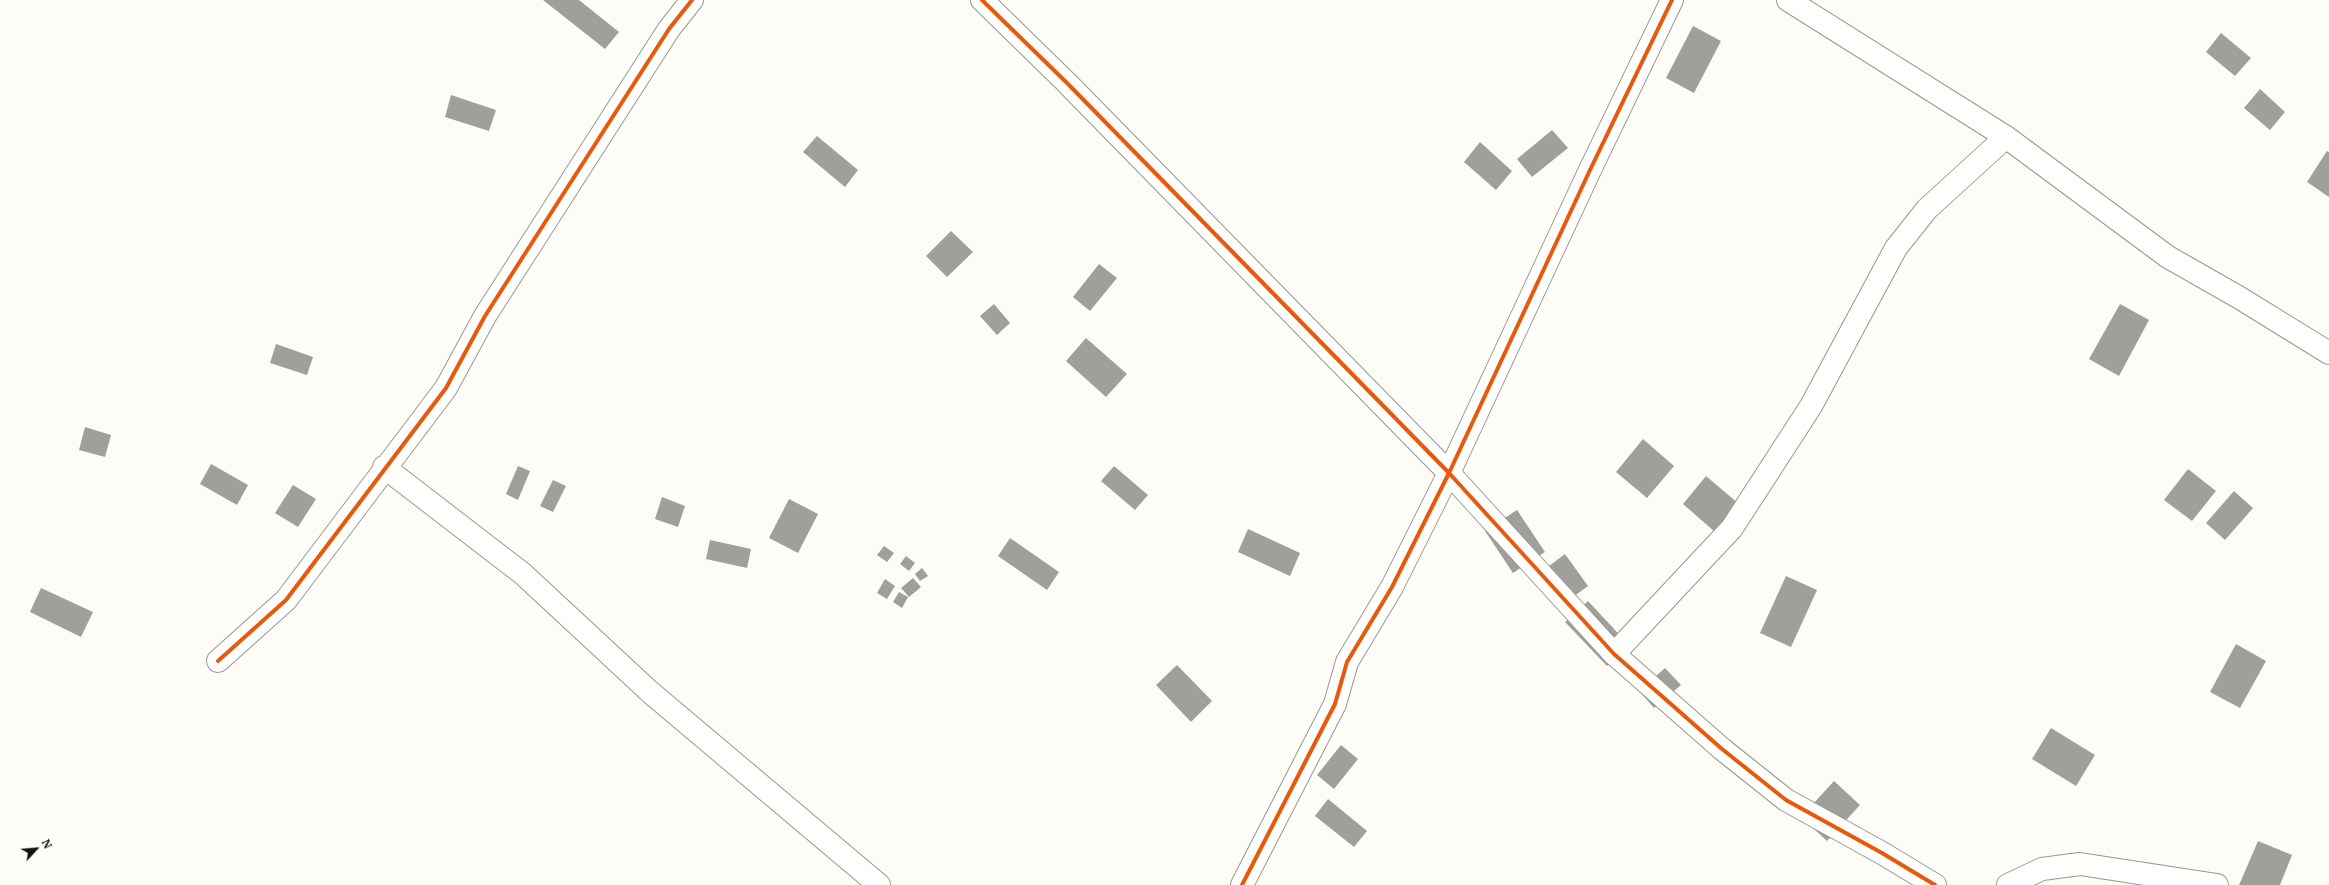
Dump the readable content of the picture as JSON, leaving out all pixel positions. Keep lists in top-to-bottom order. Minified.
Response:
{"north":"top right"}
